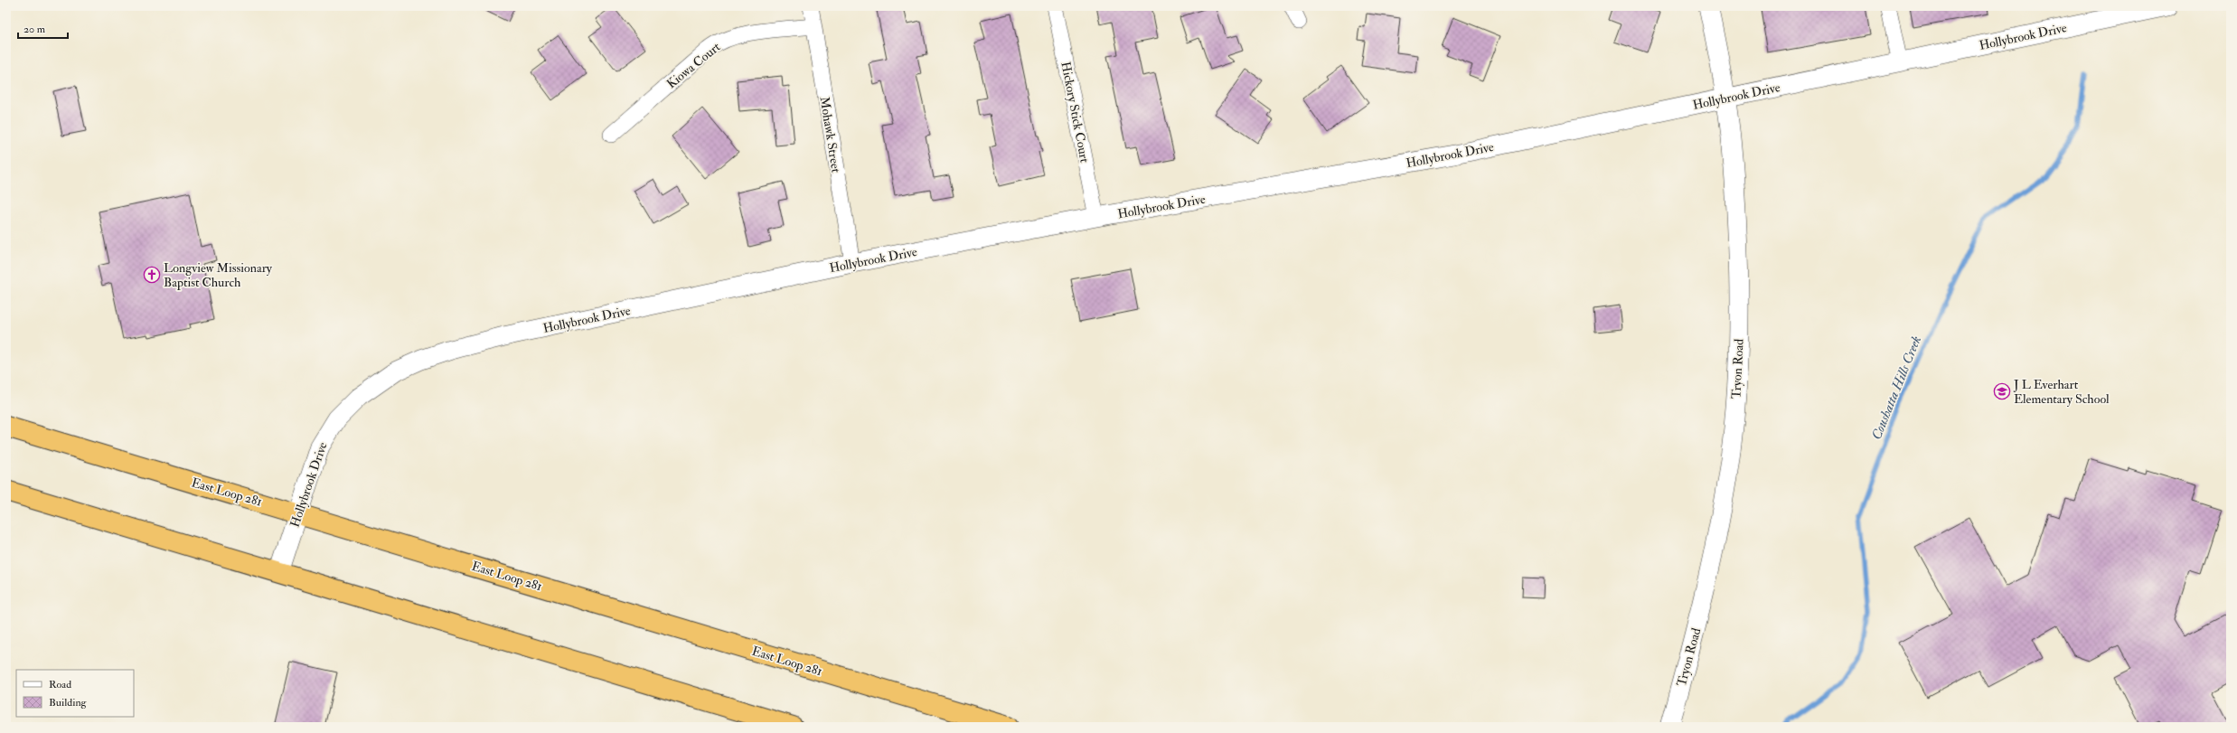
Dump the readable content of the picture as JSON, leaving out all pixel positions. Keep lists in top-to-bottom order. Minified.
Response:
{"streets":{"highway":["East Loop 281"],"street":["Hollybrook Drive","Kiowa Court","Hickory Stick Court","Mohawk Street","Tryon Road"]},"crossings":[["Hollybrook Drive","Hickory Stick Court"],["Hollybrook Drive","Mohawk Street"],["Hollybrook Drive","Tryon Road"],["Hollybrook Drive","East Loop 281"],["Kiowa Court","Mohawk Street"]],"water":["Coushatta Hills Creek"],"places":{"church":["Longview Missionary Baptist Church"],"school or university":["J L Everhart Elementary School"]},"legend":["Road","Building"],"scale_bar":"20 m"}
